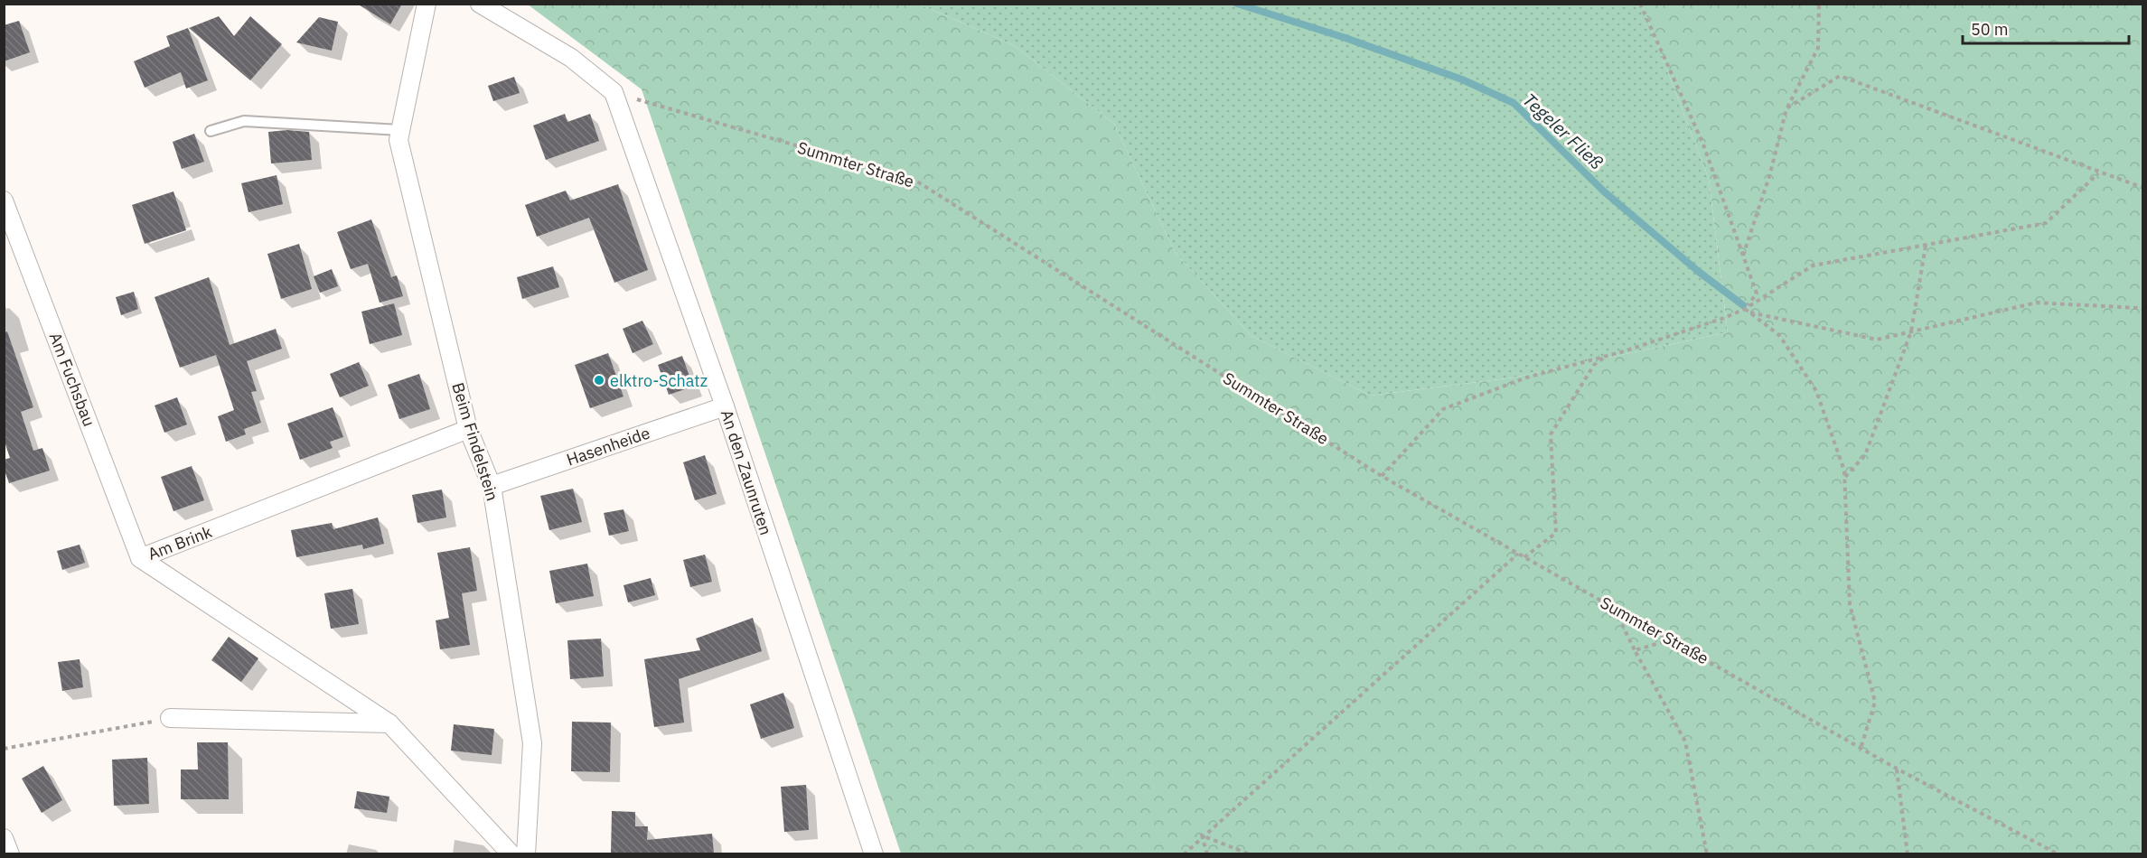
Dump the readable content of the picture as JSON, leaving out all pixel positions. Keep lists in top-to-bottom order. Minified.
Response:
{"streets":{"street":["Am Fuchsbau","Beim Findelstein","Hasenheide","An den Zaunruten","Am Brink"],"path":["Summter Straße"]},"crossings":[["Summter Straße","An den Zaunruten"],["Am Fuchsbau","Am Brink"],["Beim Findelstein","Hasenheide"],["Beim Findelstein","Am Brink"],["Hasenheide","An den Zaunruten"]],"water":["Tegeler Fließ"],"places":["elktro-Schatz"],"scale_bar":"50 m"}
